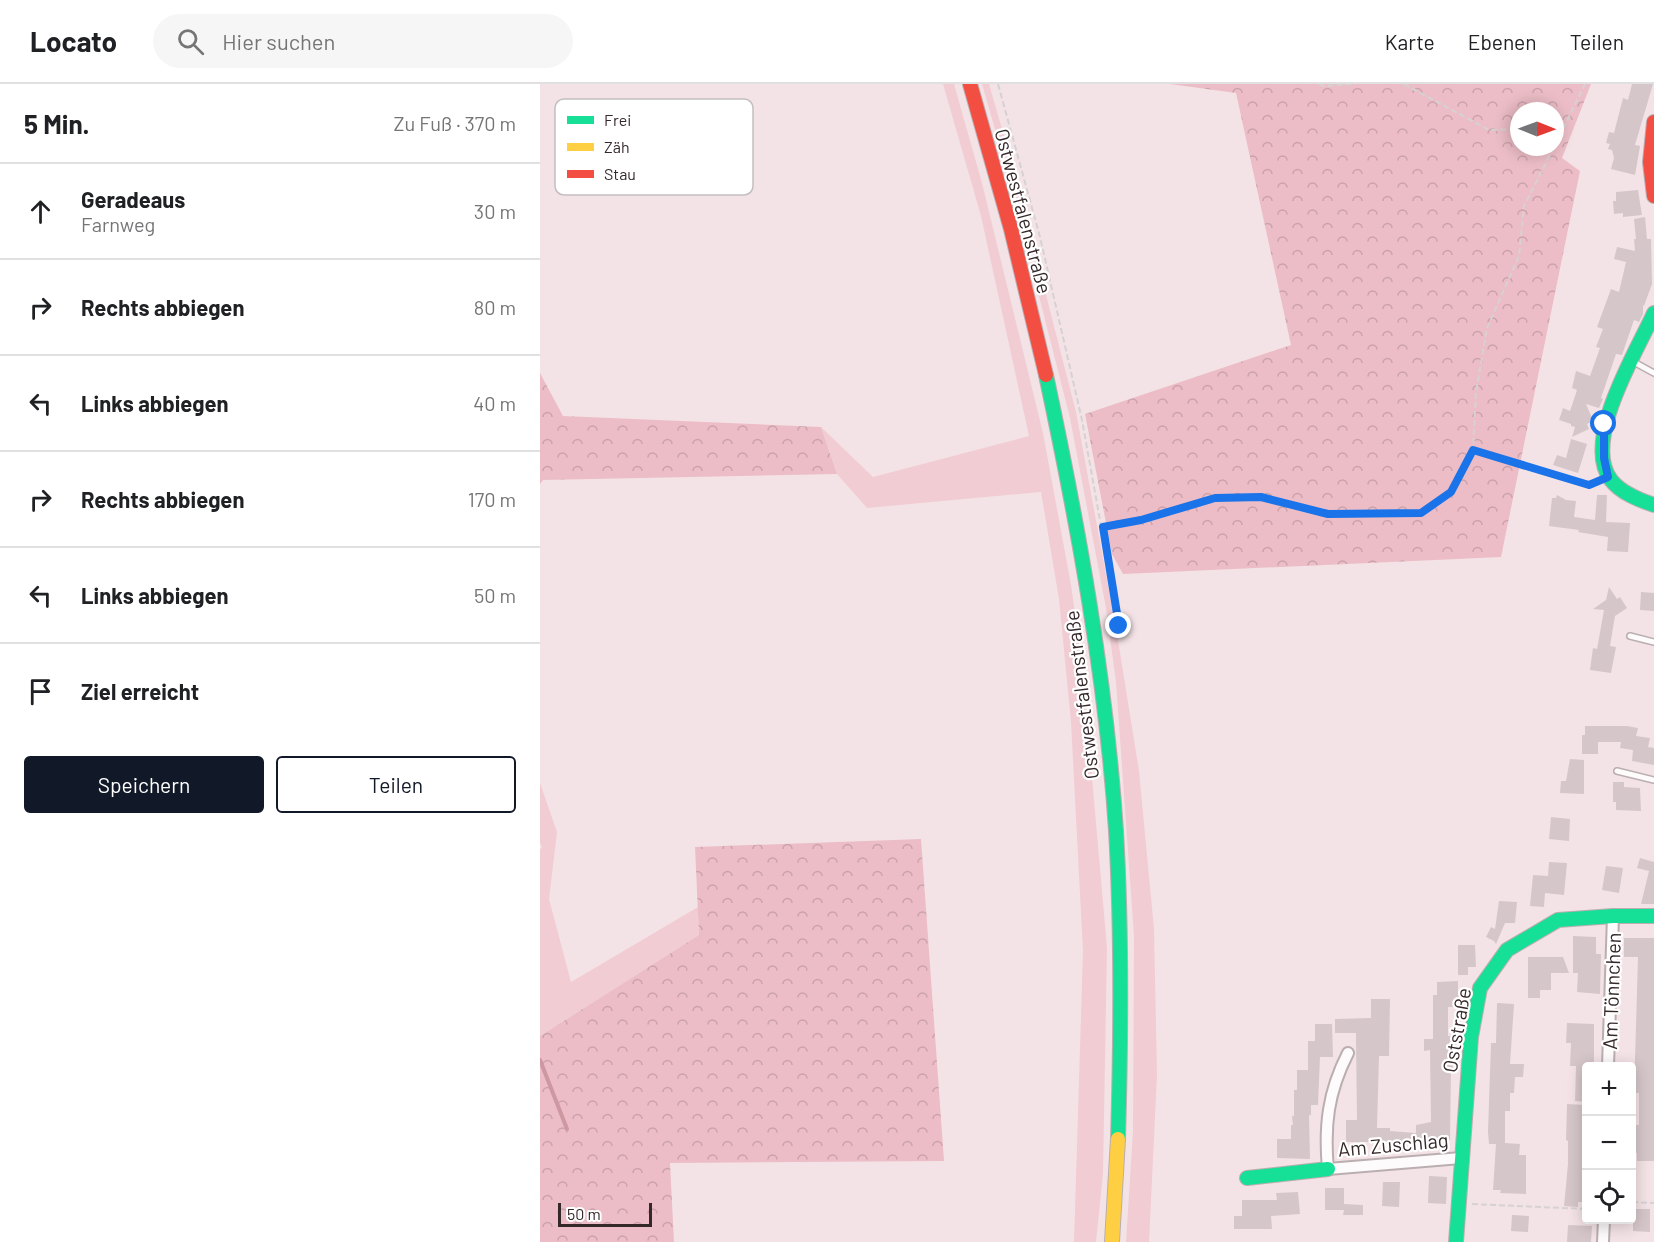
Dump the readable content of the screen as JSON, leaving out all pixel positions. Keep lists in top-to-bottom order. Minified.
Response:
{"streets":{"main road":["Ostwestfalenstraße","Oststraße","Am Zuschlag"],"street":["Am Tönnchen"]},"crossings":[["Am Tönnchen","Oststraße"],["Oststraße","Am Zuschlag"]],"legend":["Frei","Zäh","Stau"],"scale_bar":"50 m","north":"right","page":{"header":"Locato","search":"Hier suchen","nav":["Karte","Ebenen","Teilen"],"heading":["5 Min.","Zu Fuß · 370 m"],"list":[["Geradeaus","Farnweg","30 m"],["Rechts abbiegen","80 m"],["Links abbiegen","40 m"],["Rechts abbiegen","170 m"],["Links abbiegen","50 m"],"Ziel erreicht"],"buttons":["Speichern","Teilen"],"map_buttons":["+","−"],"scale":"50 m"}}
